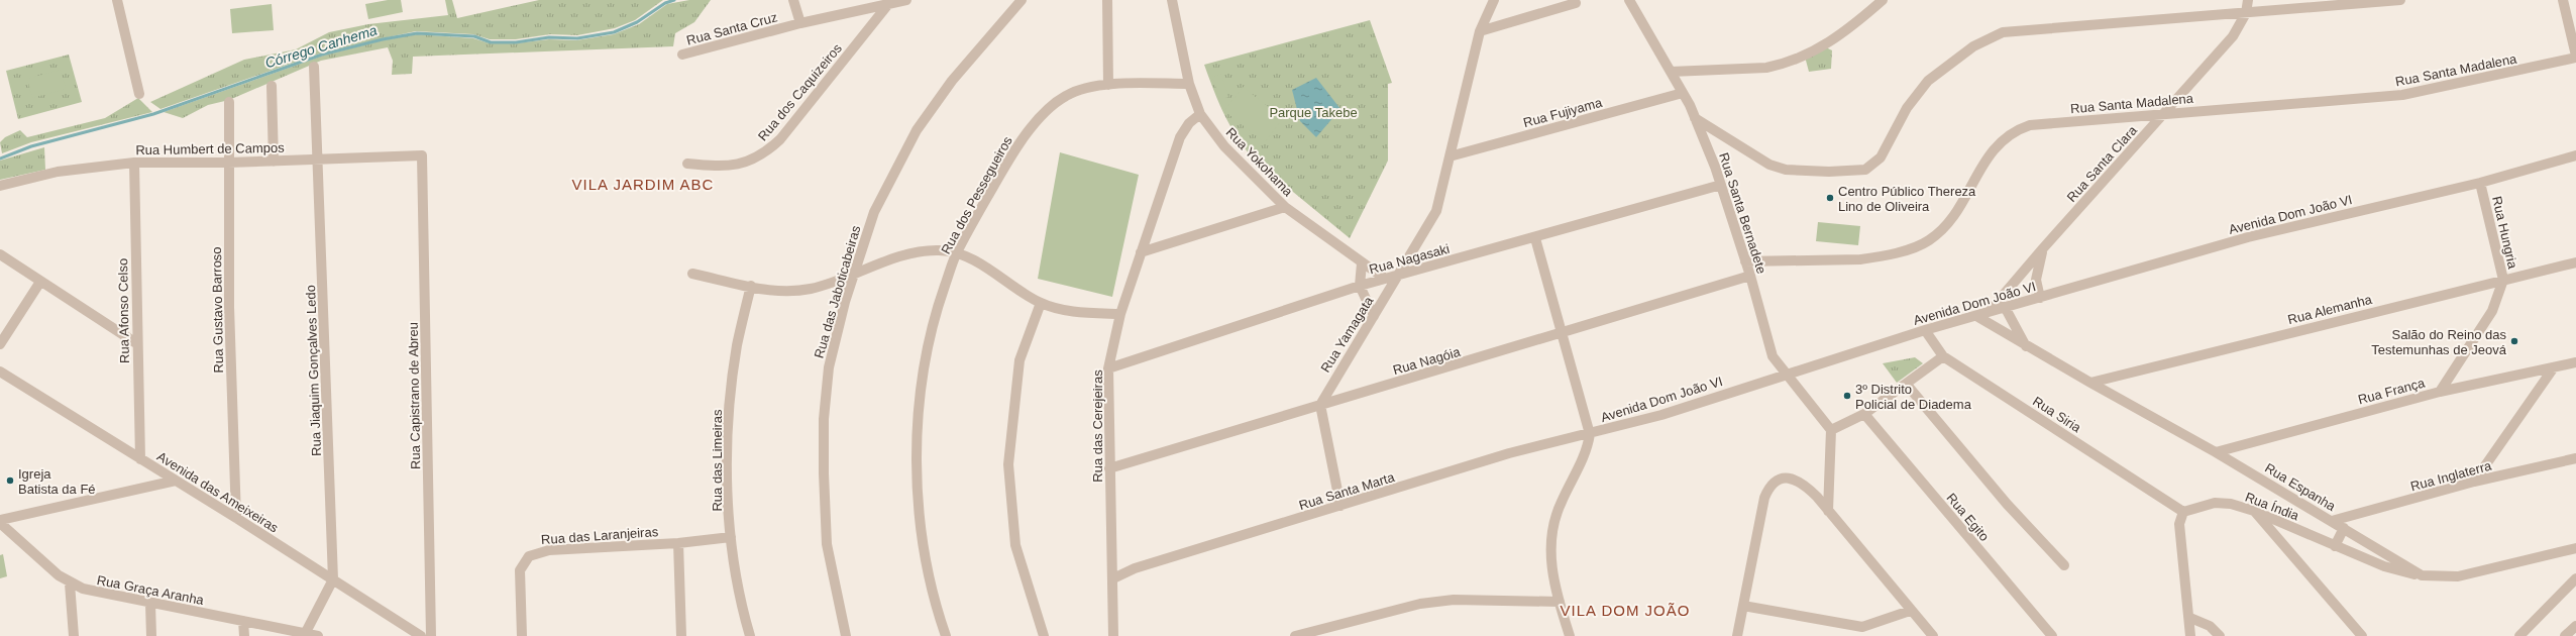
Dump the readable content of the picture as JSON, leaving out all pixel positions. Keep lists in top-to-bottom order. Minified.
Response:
{"streets":{"street":["Rua Santa Cruz","Rua Santa Madalena","Rua dos Caquizeiros","Rua Fujiyama","Rua Humbert de Campos","Rua Yokohama","Rua Santa Clara","Rua dos Pessegueiros","Rua Santa Bernadete","Avenida Dom João VI","Rua Hungria","Rua Nagasaki","Rua das Jaboticabeiras","Rua Alemanha","Rua Gustavo Barroso","Rua Afonso Celso","Rua Yamagata","Rua Nagóia","Rua Jiaquim Gonçalves Ledo","Rua França","Rua Capistrano de Abreu","Rua Siria","Rua das Cerejeiras","Rua das Limeiras","Rua Inglaterra","Rua Espanha","Rua Santa Marta","Avenida das Ameixeiras","Rua Índia","Rua Egito","Rua das Laranjeiras","Rua Graça Aranha"]},"crossings":[["Rua Santa Cruz","Rua dos Caquizeiros"],["Rua Santa Madalena","Rua Santa Clara"],["Rua Santa Madalena","Rua Santa Bernadete"],["Rua Fujiyama","Rua Santa Bernadete"],["Rua Fujiyama","Rua Yamagata"],["Rua Humbert de Campos","Rua Gustavo Barroso"],["Rua Humbert de Campos","Rua Afonso Celso"],["Rua Humbert de Campos","Rua Jiaquim Gonçalves Ledo"],["Rua Humbert de Campos","Rua Capistrano de Abreu"],["Rua Yokohama","Rua dos Pessegueiros"],["Rua Yokohama","Rua Nagasaki"],["Rua Yokohama","Rua das Cerejeiras"],["Rua Santa Clara","Avenida Dom João VI"],["Rua Santa Bernadete","Avenida Dom João VI"],["Rua Santa Bernadete","Rua Nagasaki"],["Rua Santa Bernadete","Rua Nagóia"],["Avenida Dom João VI","Rua Hungria"],["Avenida Dom João VI","Rua Siria"],["Avenida Dom João VI","Rua Espanha"],["Avenida Dom João VI","Rua Santa Marta"],["Rua Hungria","Rua Alemanha"],["Rua Hungria","Rua França"],["Rua Nagasaki","Rua Yamagata"],["Rua Nagasaki","Rua das Cerejeiras"],["Rua Alemanha","Rua Espanha"],["Rua Gustavo Barroso","Avenida das Ameixeiras"],["Rua Afonso Celso","Avenida das Ameixeiras"],["Rua Yamagata","Rua Nagóia"],["Rua Nagóia","Rua das Cerejeiras"],["Rua Jiaquim Gonçalves Ledo","Avenida das Ameixeiras"],["Rua França","Rua Espanha"],["Rua Siria","Rua Índia"],["Rua das Cerejeiras","Rua Santa Marta"],["Rua das Limeiras","Rua das Laranjeiras"],["Rua Inglaterra","Rua Espanha"],["Rua Espanha","Rua Índia"]],"districts":["VILA JARDIM ABC","VILA DOM JOÃO"],"water":["Córrego Canhema"],"parks":["Parque Takebe"],"places":["Centro Público Thereza Lino de Oliveira","Salão do Reino das Testemunhas de Jeová","3º Distrito Policial de Diadema","Igreja Batista da Fé"]}
